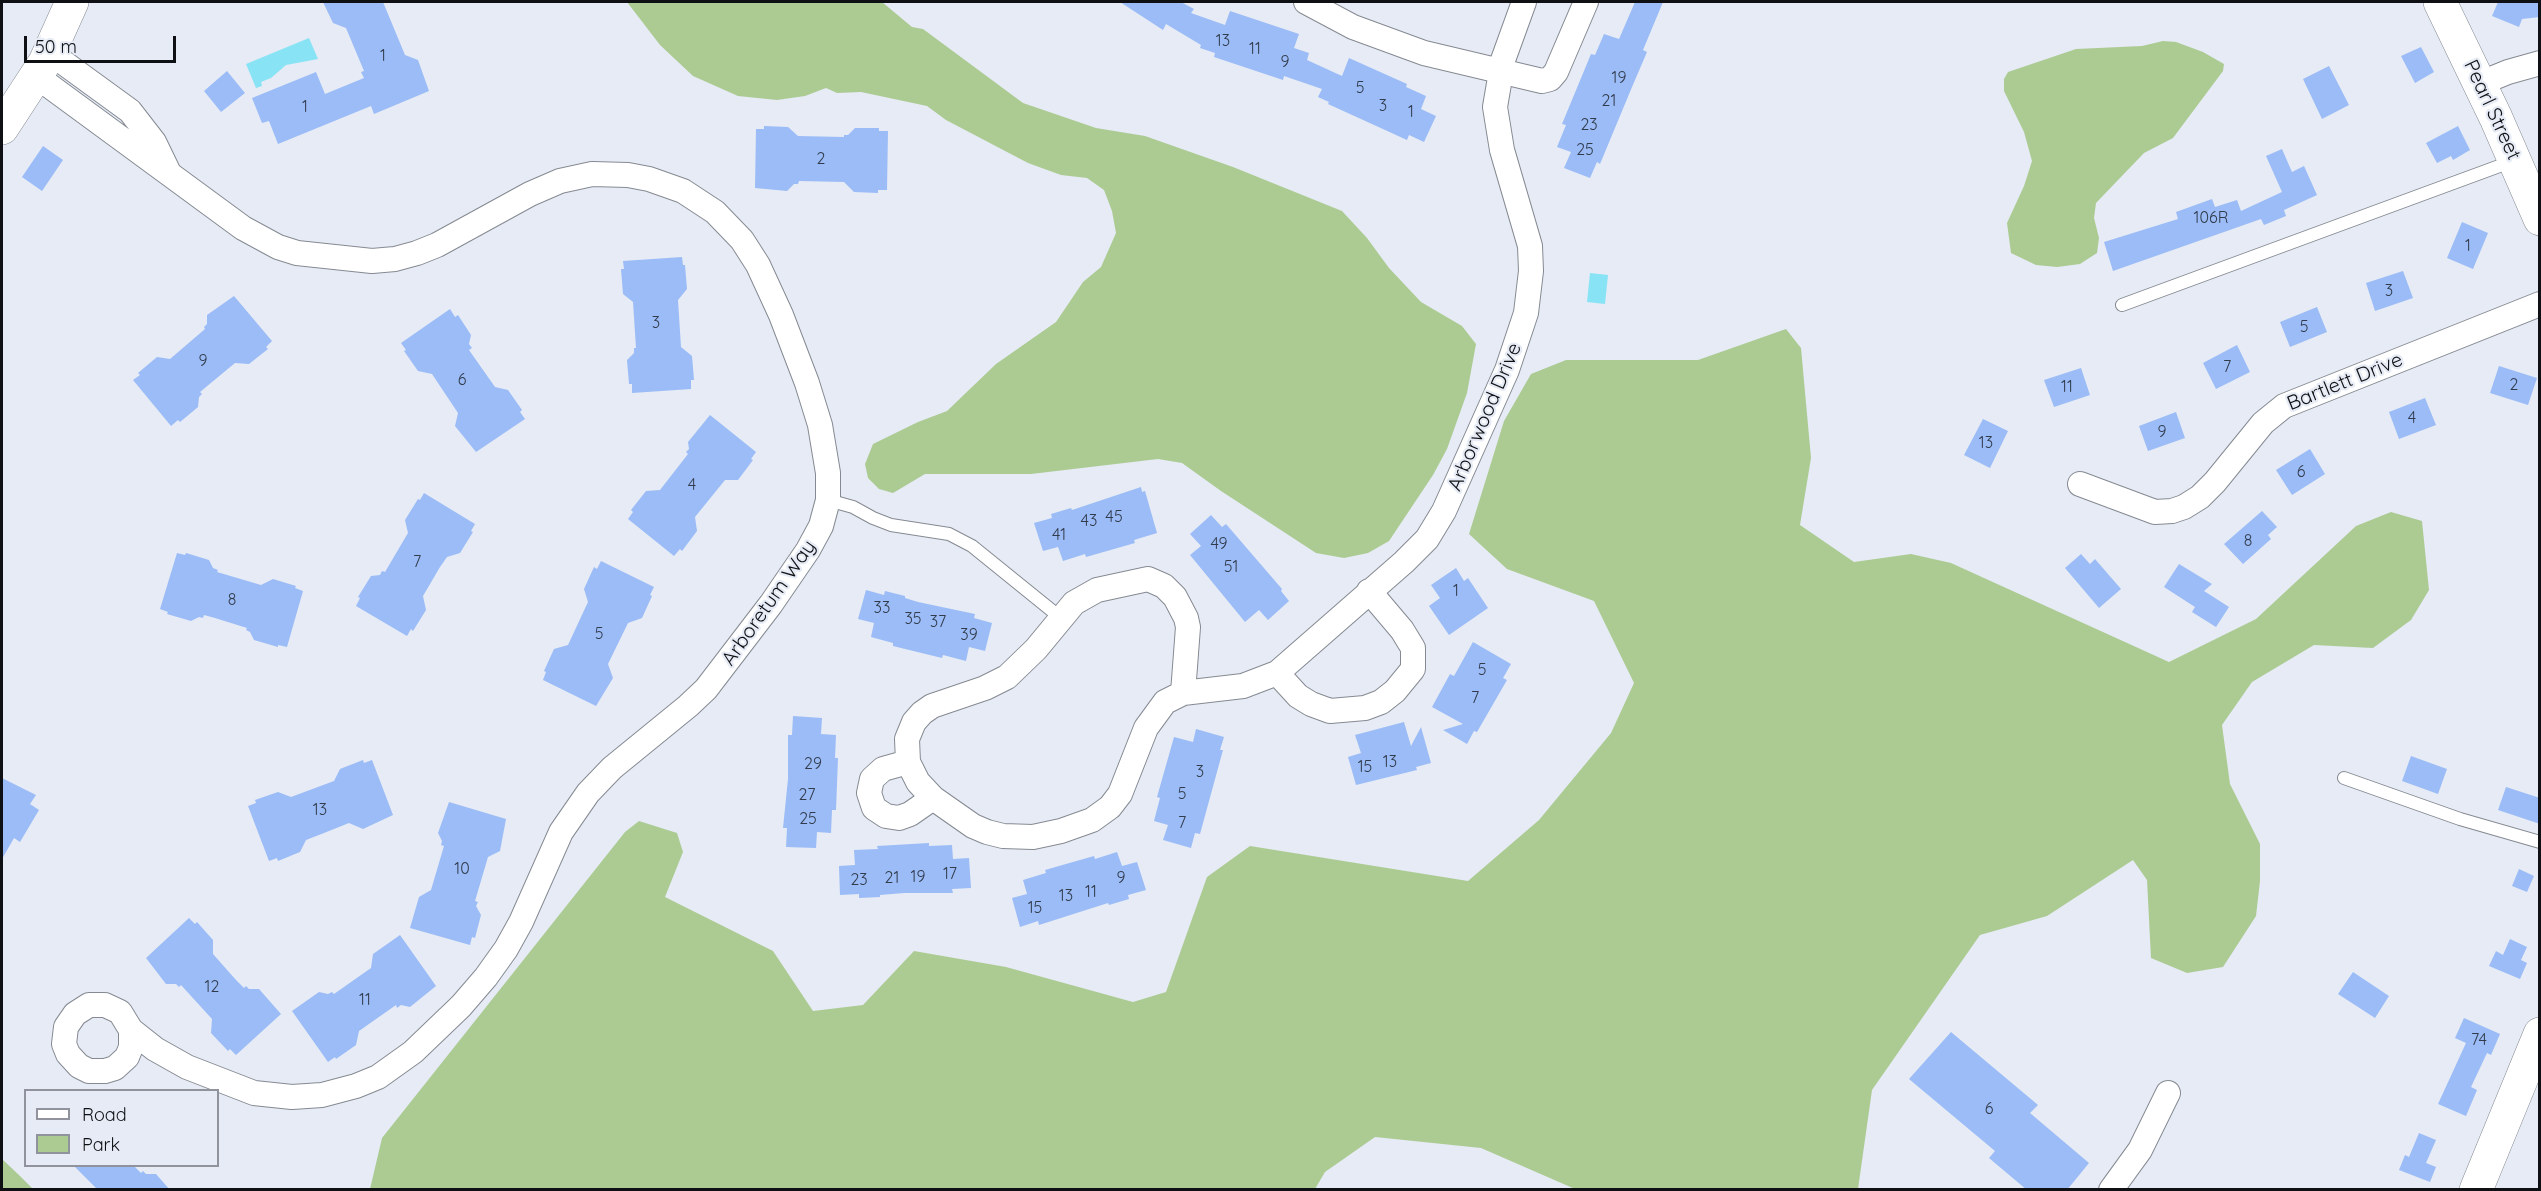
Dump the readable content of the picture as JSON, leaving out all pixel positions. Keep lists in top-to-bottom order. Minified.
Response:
{"streets":{"street":["Pearl Street","Bartlett Drive","Arborwood Drive","Arboretum Way"]},"house_numbers":["13","11","1","9","19","5","21","3","1","1","23","25","2","106R","1","3","3","5","9","7","6","2","11","4","9","13","6","4","45","43","41","8","49","7","51","1","8","33","35","37","5","39","5","7","13","29","15","3","5","27","13","25","7","10","17","19","21","9","23","11","13","15","12","11","74","6"],"legend":["Road","Park"],"scale_bar":"50 m"}
